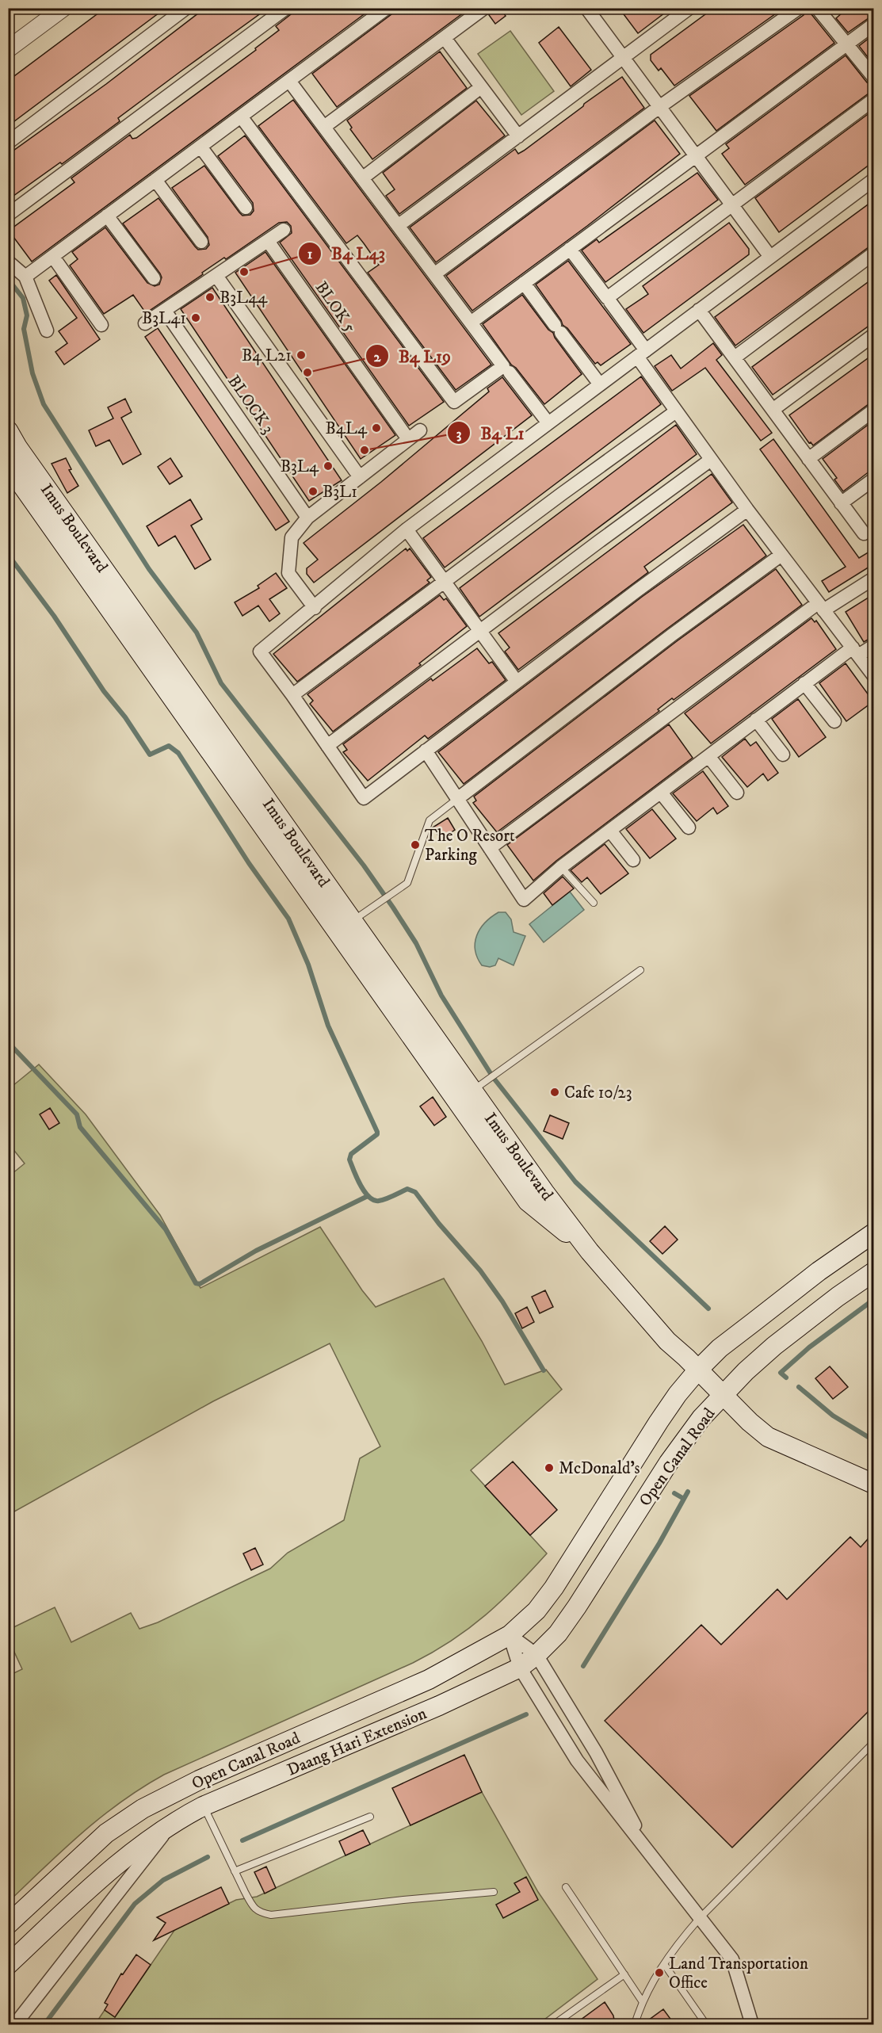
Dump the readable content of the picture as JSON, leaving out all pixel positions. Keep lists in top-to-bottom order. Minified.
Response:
{"streets":{"main road":["Imus Boulevard","Open Canal Road","Daang Hari Extension"],"street":["BLOK 5","BLOCK 3"]},"crossings":[["Imus Boulevard","Open Canal Road"],["Open Canal Road","Daang Hari Extension"]],"places":["B4 L43","B3L44","B3L41","B4 L21","B4 L19","B4L4","B4 L1","B3L4","B3L1","The O Resort Parking","Cafe 10/23","McDonald's","Land Transportation Office"]}
